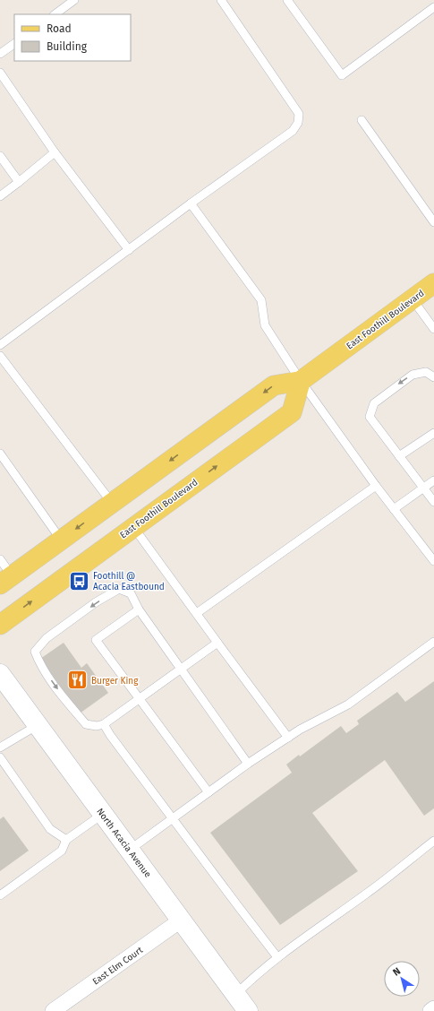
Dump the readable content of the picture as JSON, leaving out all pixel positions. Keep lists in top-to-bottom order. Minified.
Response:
{"streets":{"main road":["East Foothill Boulevard"],"street":["North Acacia Avenue","East Elm Court"]},"crossings":[["North Acacia Avenue","East Elm Court"]],"places":{"bus stop":["Foothill @ Acacia Eastbound"],"restaurant":["Burger King"]},"legend":["Road","Building"],"north":"top left"}
